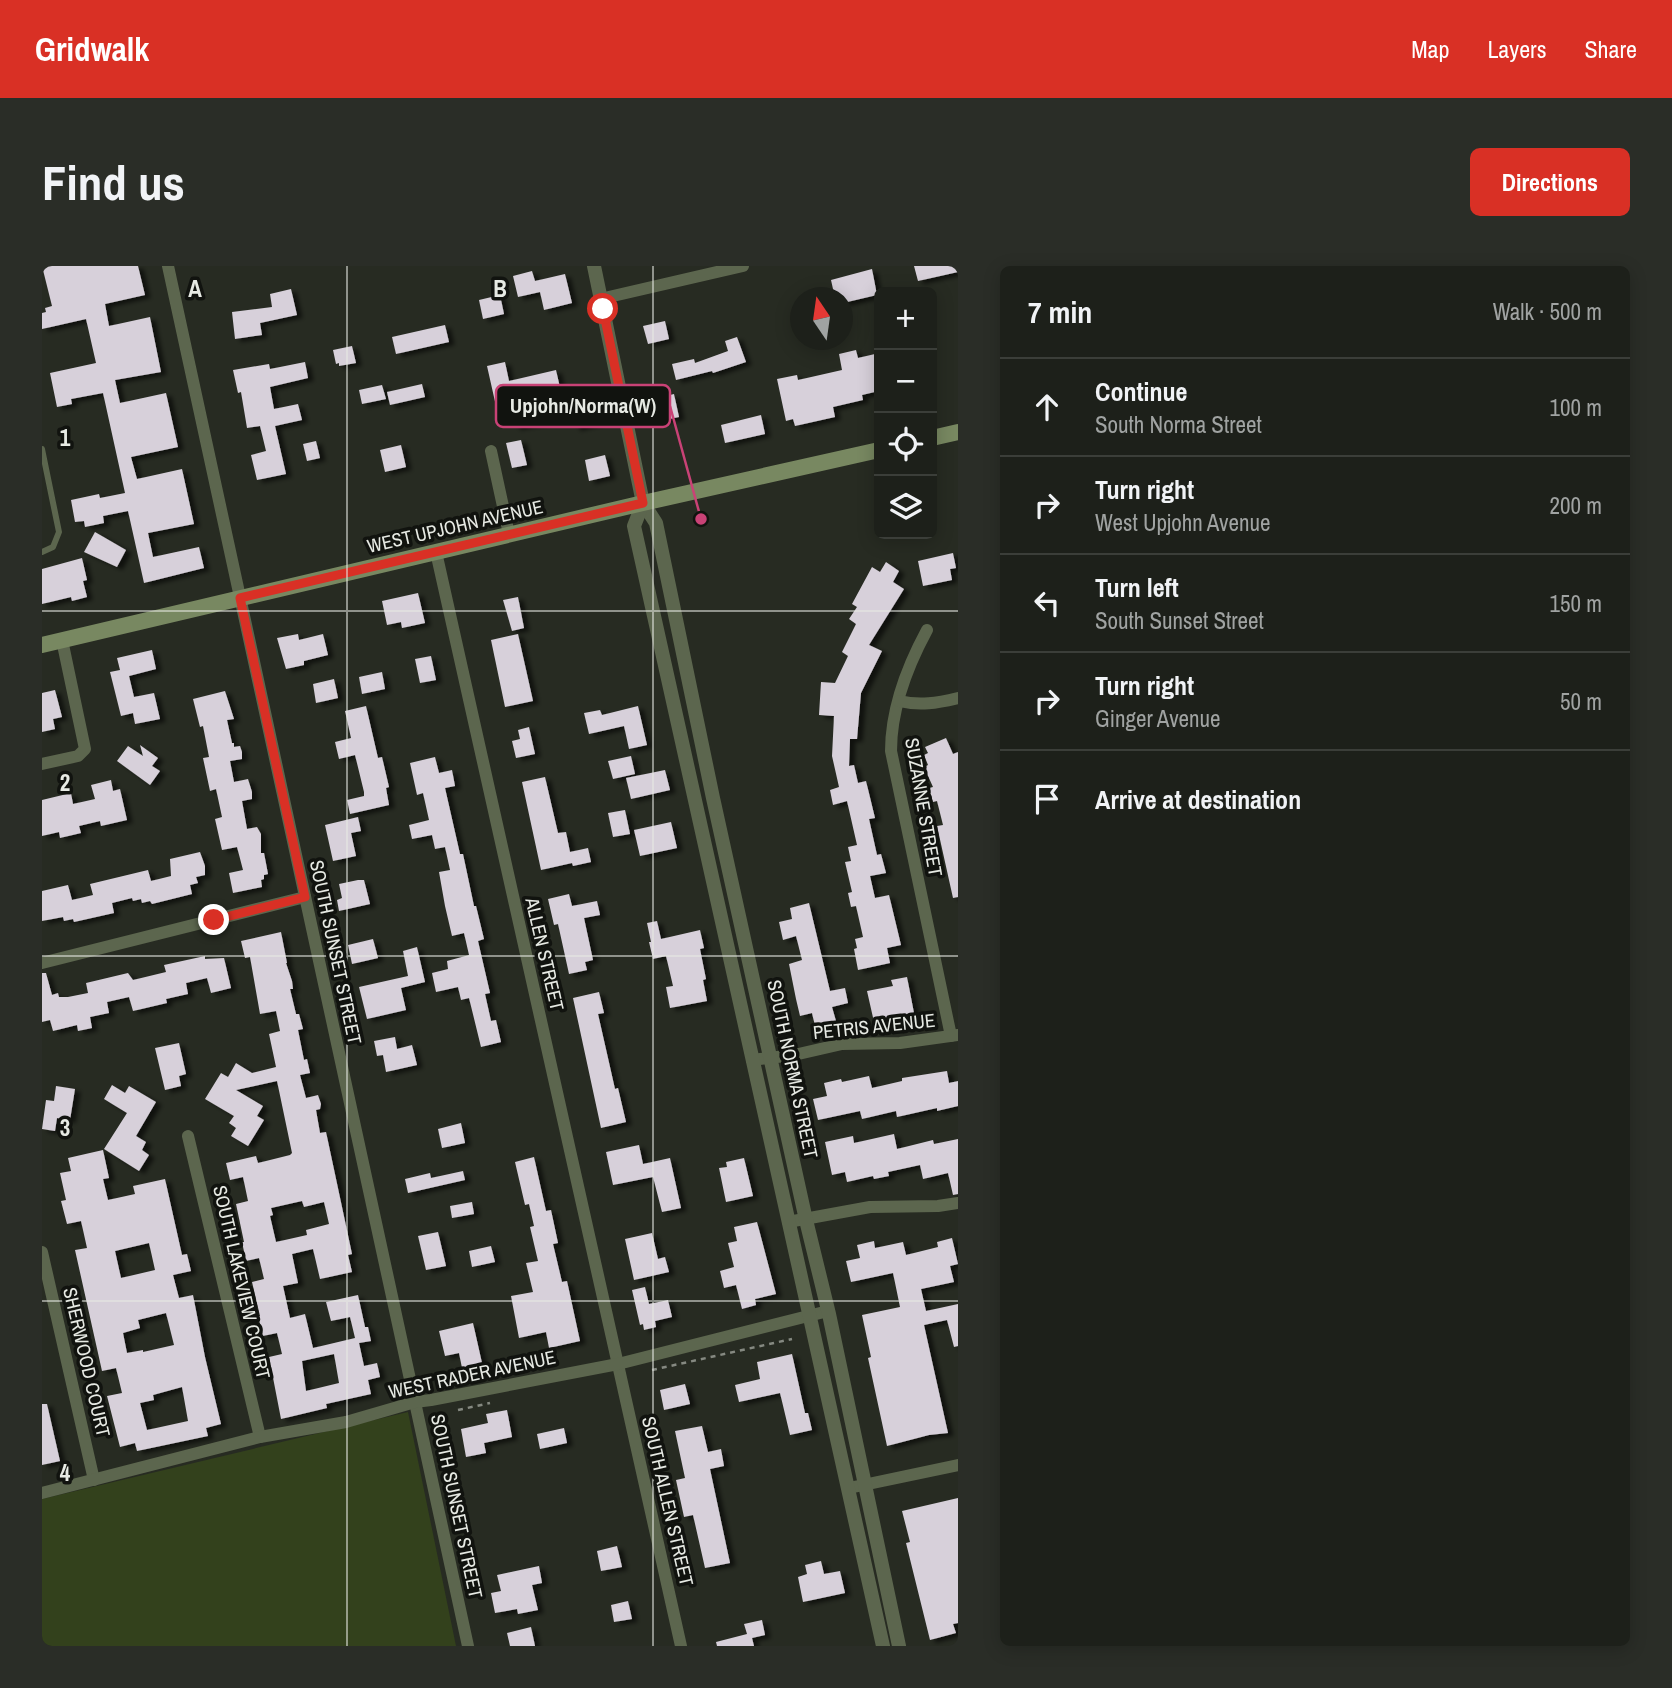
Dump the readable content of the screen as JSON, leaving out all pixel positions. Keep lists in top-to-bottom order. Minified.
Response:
{"streets":{"main road":["WEST UPJOHN AVENUE"],"street":["SUZANNE STREET","SOUTH SUNSET STREET","ALLEN STREET","PETRIS AVENUE","SOUTH NORMA STREET","SOUTH LAKEVIEW COURT","SHERWOOD COURT","WEST RADER AVENUE","SOUTH ALLEN STREET"]},"crossings":[["WEST UPJOHN AVENUE","SOUTH SUNSET STREET"],["WEST UPJOHN AVENUE","ALLEN STREET"],["WEST UPJOHN AVENUE","SOUTH NORMA STREET"],["SUZANNE STREET","PETRIS AVENUE"],["SOUTH SUNSET STREET","WEST RADER AVENUE"],["ALLEN STREET","WEST RADER AVENUE"],["ALLEN STREET","SOUTH ALLEN STREET"],["PETRIS AVENUE","SOUTH NORMA STREET"],["SOUTH NORMA STREET","WEST RADER AVENUE"],["SOUTH LAKEVIEW COURT","WEST RADER AVENUE"],["SHERWOOD COURT","WEST RADER AVENUE"],["WEST RADER AVENUE","SOUTH ALLEN STREET"]],"places":["Upjohn/Norma(W)"],"north":"top","page":{"header":"Gridwalk","nav":["Map","Layers","Share"],"buttons":"Directions","title":"Find us","heading":["7 min","Walk · 500 m"],"map_buttons":["+","−"],"list":[["Continue","South Norma Street","100 m"],["Turn right","West Upjohn Avenue","200 m"],["Turn left","South Sunset Street","150 m"],["Turn right","Ginger Avenue","50 m"],"Arrive at destination"]},"grid":{"columns":["A","B"],"rows":["1","2","3","4"]}}
